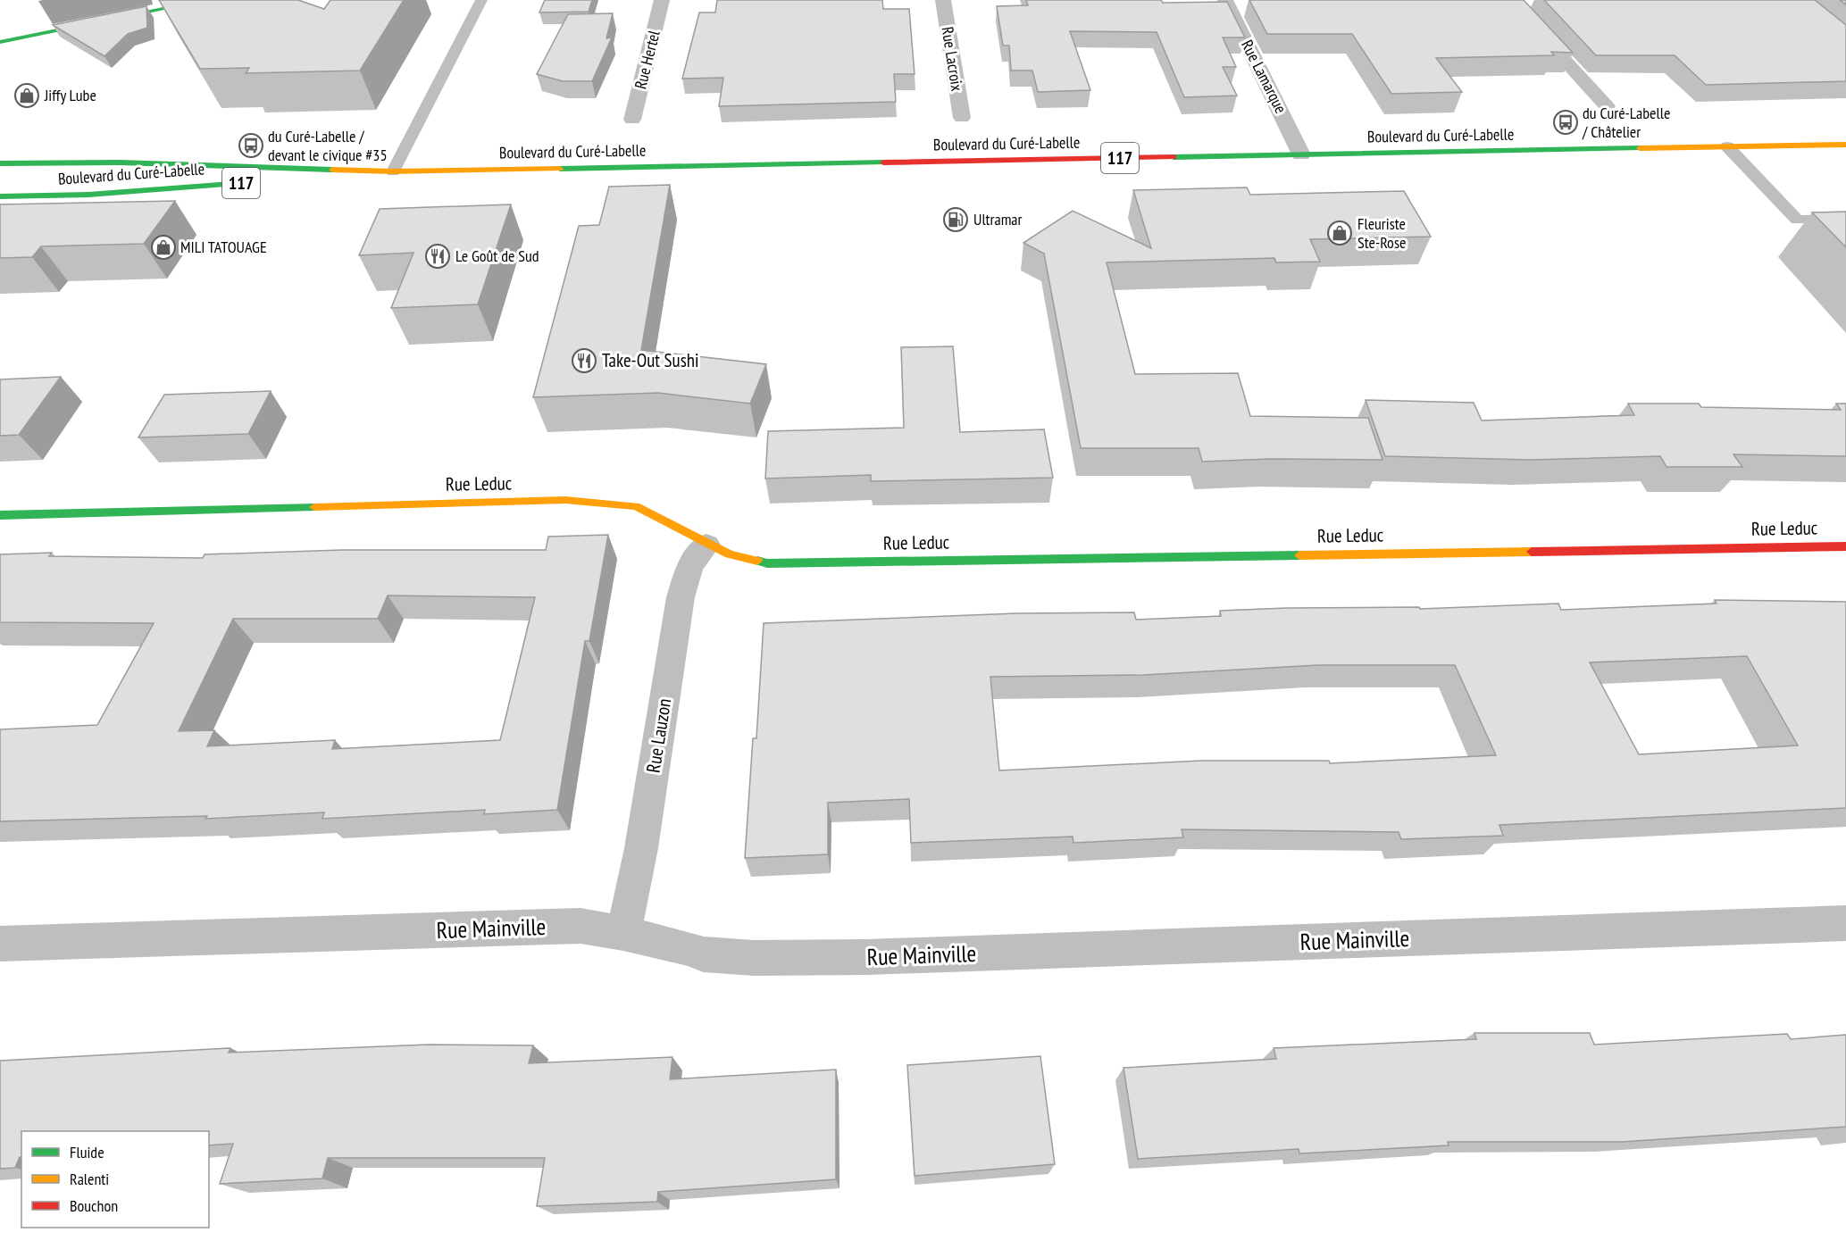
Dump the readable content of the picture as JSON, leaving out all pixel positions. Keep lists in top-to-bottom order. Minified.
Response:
{"streets":{"main road":["Boulevard du Curé-Labelle","117","Rue Leduc"],"street":["Rue Lacroix","Rue Hertel","Rue Lamarque","Rue Lauzon","Rue Mainville"]},"crossings":[["Rue Lamarque","Boulevard du Curé-Labelle"],["Rue Leduc","Rue Lauzon"],["Rue Lauzon","Rue Mainville"]],"places":{"shop":["Jiffy Lube","Fleuriste Ste-Rose","MILI TATOUAGE"],"bus stop":["du Curé-Labelle / Châtelier","du Curé-Labelle / devant le civique #35"],"fuel station":["Ultramar"],"restaurant":["Le Goût de Sud","Take-Out Sushi"]},"legend":["Fluide","Ralenti","Bouchon"]}
